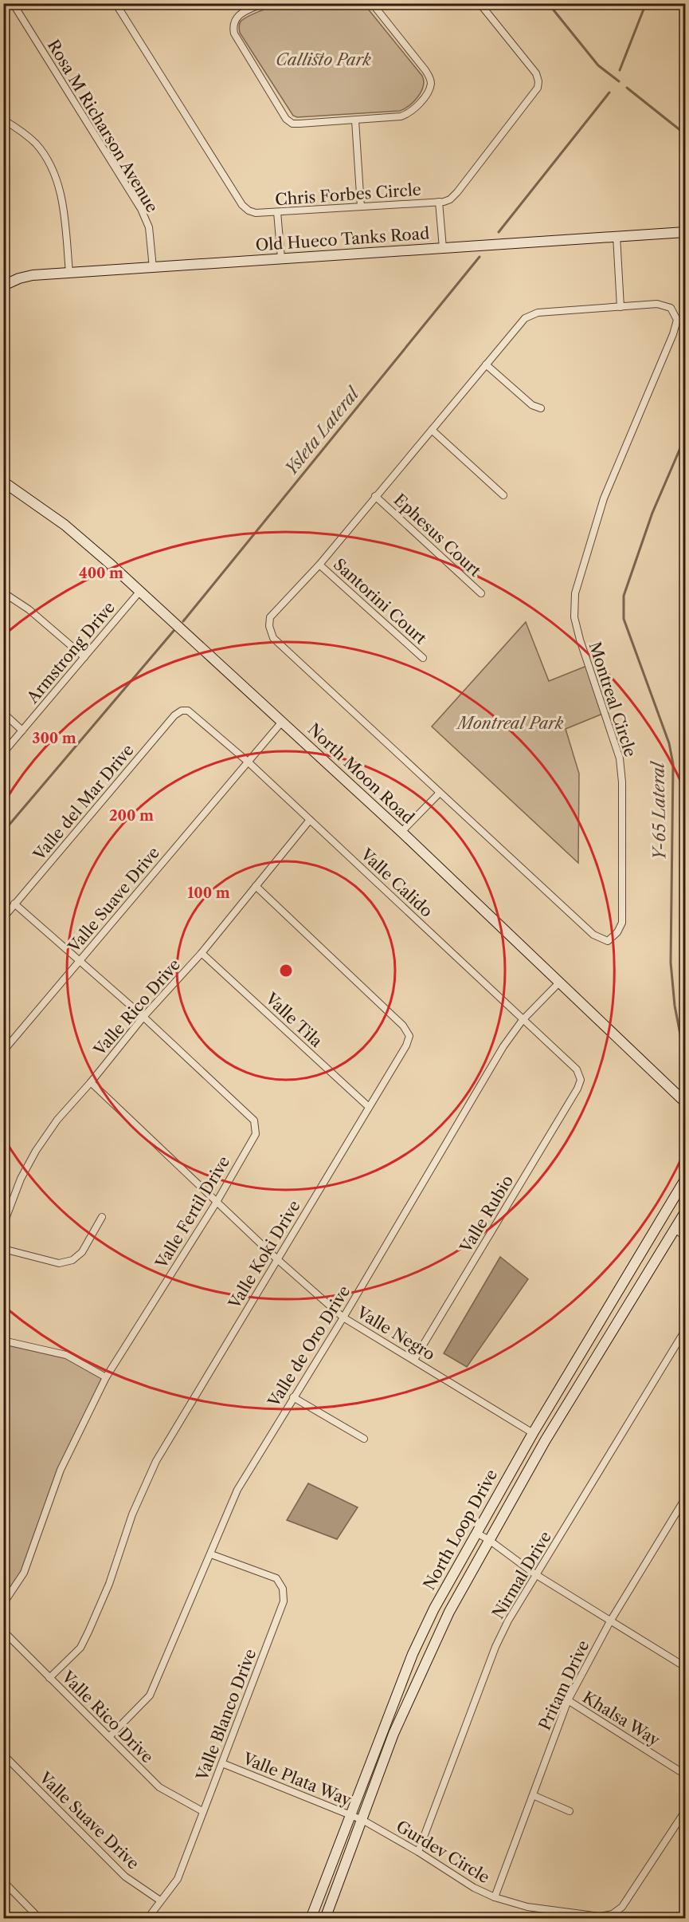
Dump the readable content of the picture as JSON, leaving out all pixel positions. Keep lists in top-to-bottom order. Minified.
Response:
{"streets":{"main road":["Old Hueco Tanks Road","North Moon Road","North Loop Drive"],"street":["Rosa M Richarson Avenue","Chris Forbes Circle","Ephesus Court","Santorini Court","Armstrong Drive","Montreal Circle","Valle del Mar Drive","Valle Calido","Valle Suave Drive","Valle Rico Drive","Valle Tila","Valle Fertil Drive","Valle Rubio","Valle Koki Drive","Valle Negro","Valle de Oro Drive","Nirmal Drive","Pritam Drive","Valle Blanco Drive","Khalsa Way","Valle Plata Way","Gurdev Circle"]},"crossings":[["Rosa M Richarson Avenue","Old Hueco Tanks Road"],["Ephesus Court","Montreal Circle"],["Santorini Court","Montreal Circle"],["Armstrong Drive","North Moon Road"],["North Moon Road","Valle Suave Drive"],["North Moon Road","Valle de Oro Drive"],["Valle del Mar Drive","Valle Calido"],["Valle del Mar Drive","Valle Fertil Drive"],["Valle Calido","Valle Suave Drive"],["Valle Calido","Valle Rico Drive"],["Valle Calido","Valle Rubio"],["Valle Calido","Valle de Oro Drive"],["Valle Suave Drive","Valle Fertil Drive"],["Valle Suave Drive","Valle Blanco Drive"],["Valle Rico Drive","Valle Tila"],["Valle Rico Drive","Valle Fertil Drive"],["Valle Rico Drive","Valle Koki Drive"],["Valle Rico Drive","Valle Negro"],["Valle Rico Drive","Valle de Oro Drive"],["Valle Rico Drive","Valle Blanco Drive"],["Valle Tila","Valle Koki Drive"],["Valle Fertil Drive","Valle Negro"],["Valle Rubio","Valle Negro"],["Valle Koki Drive","Valle Negro"],["Valle Negro","Valle de Oro Drive"],["Valle Negro","North Loop Drive"],["Valle de Oro Drive","Valle Blanco Drive"],["North Loop Drive","Valle Plata Way"],["North Loop Drive","Gurdev Circle"],["Nirmal Drive","Gurdev Circle"],["Pritam Drive","Khalsa Way"],["Pritam Drive","Gurdev Circle"],["Valle Blanco Drive","Valle Plata Way"],["Valle Plata Way","Gurdev Circle"]],"water":["Ysleta Lateral","Y-65 Lateral"],"parks":["Callisto Park","Montreal Park"],"rings":["400 m","300 m","200 m","100 m"]}
